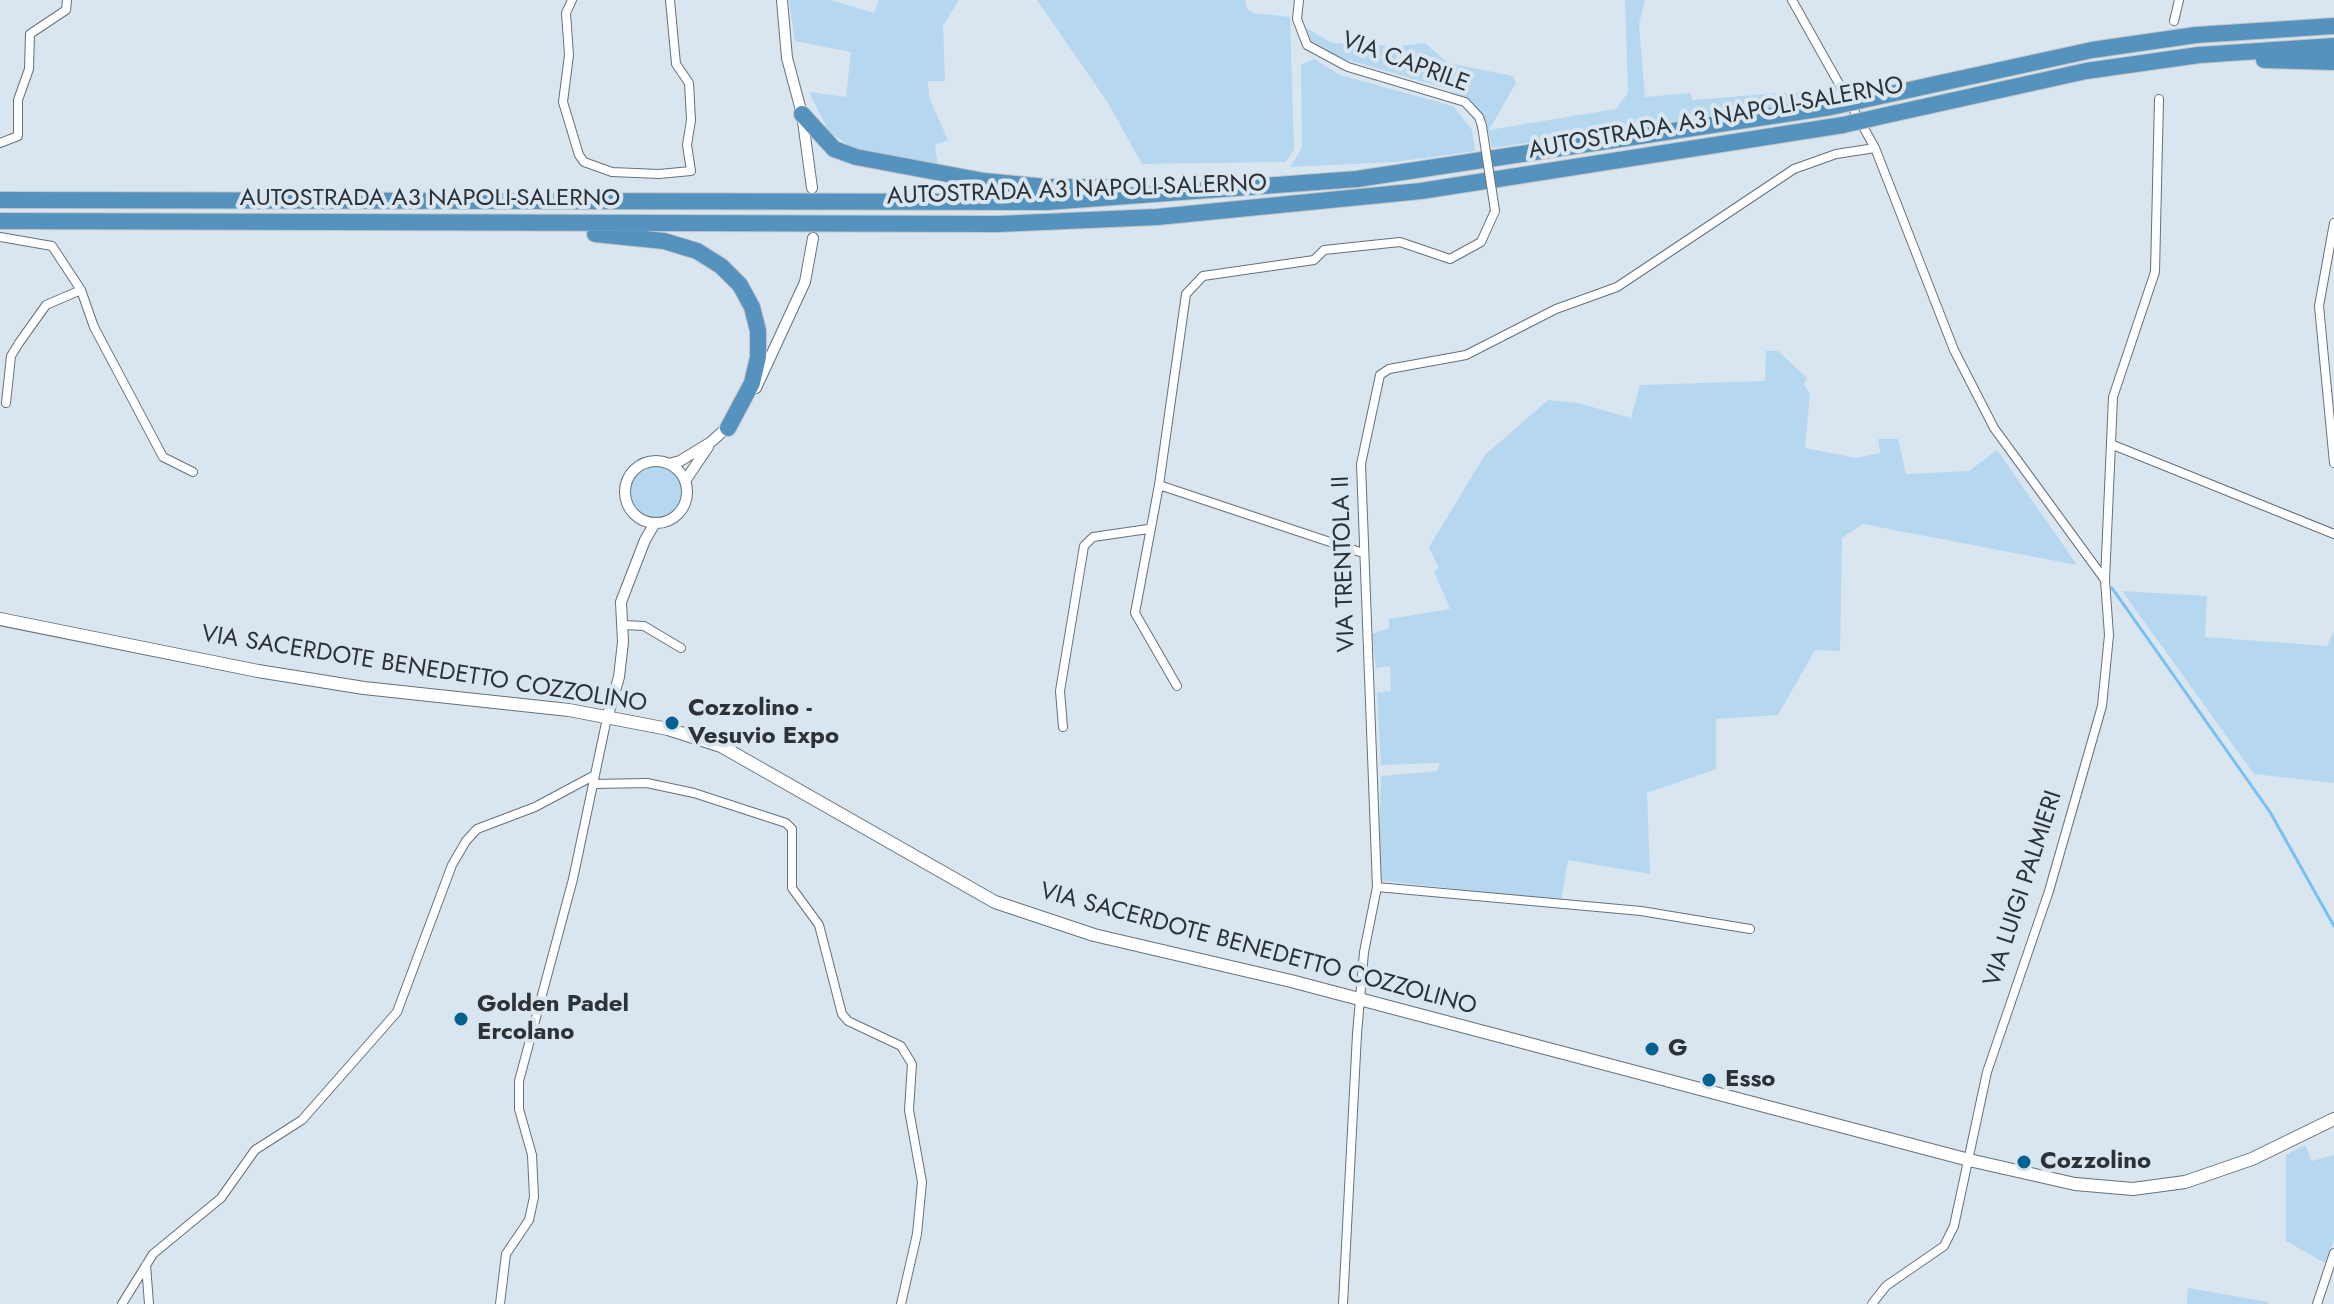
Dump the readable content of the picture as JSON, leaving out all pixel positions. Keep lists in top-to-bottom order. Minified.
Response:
{"streets":{"highway":["AUTOSTRADA A3 NAPOLI-SALERNO"],"main road":["VIA SACERDOTE BENEDETTO COZZOLINO"],"street":["VIA CAPRILE","VIA TRENTOLA II","VIA LUIGI PALMIERI"]},"crossings":[["VIA TRENTOLA II","VIA SACERDOTE BENEDETTO COZZOLINO"],["VIA SACERDOTE BENEDETTO COZZOLINO","VIA LUIGI PALMIERI"]],"places":["Cozzolino - Vesuvio Expo","Golden Padel Ercolano","G","Esso","Cozzolino"]}
